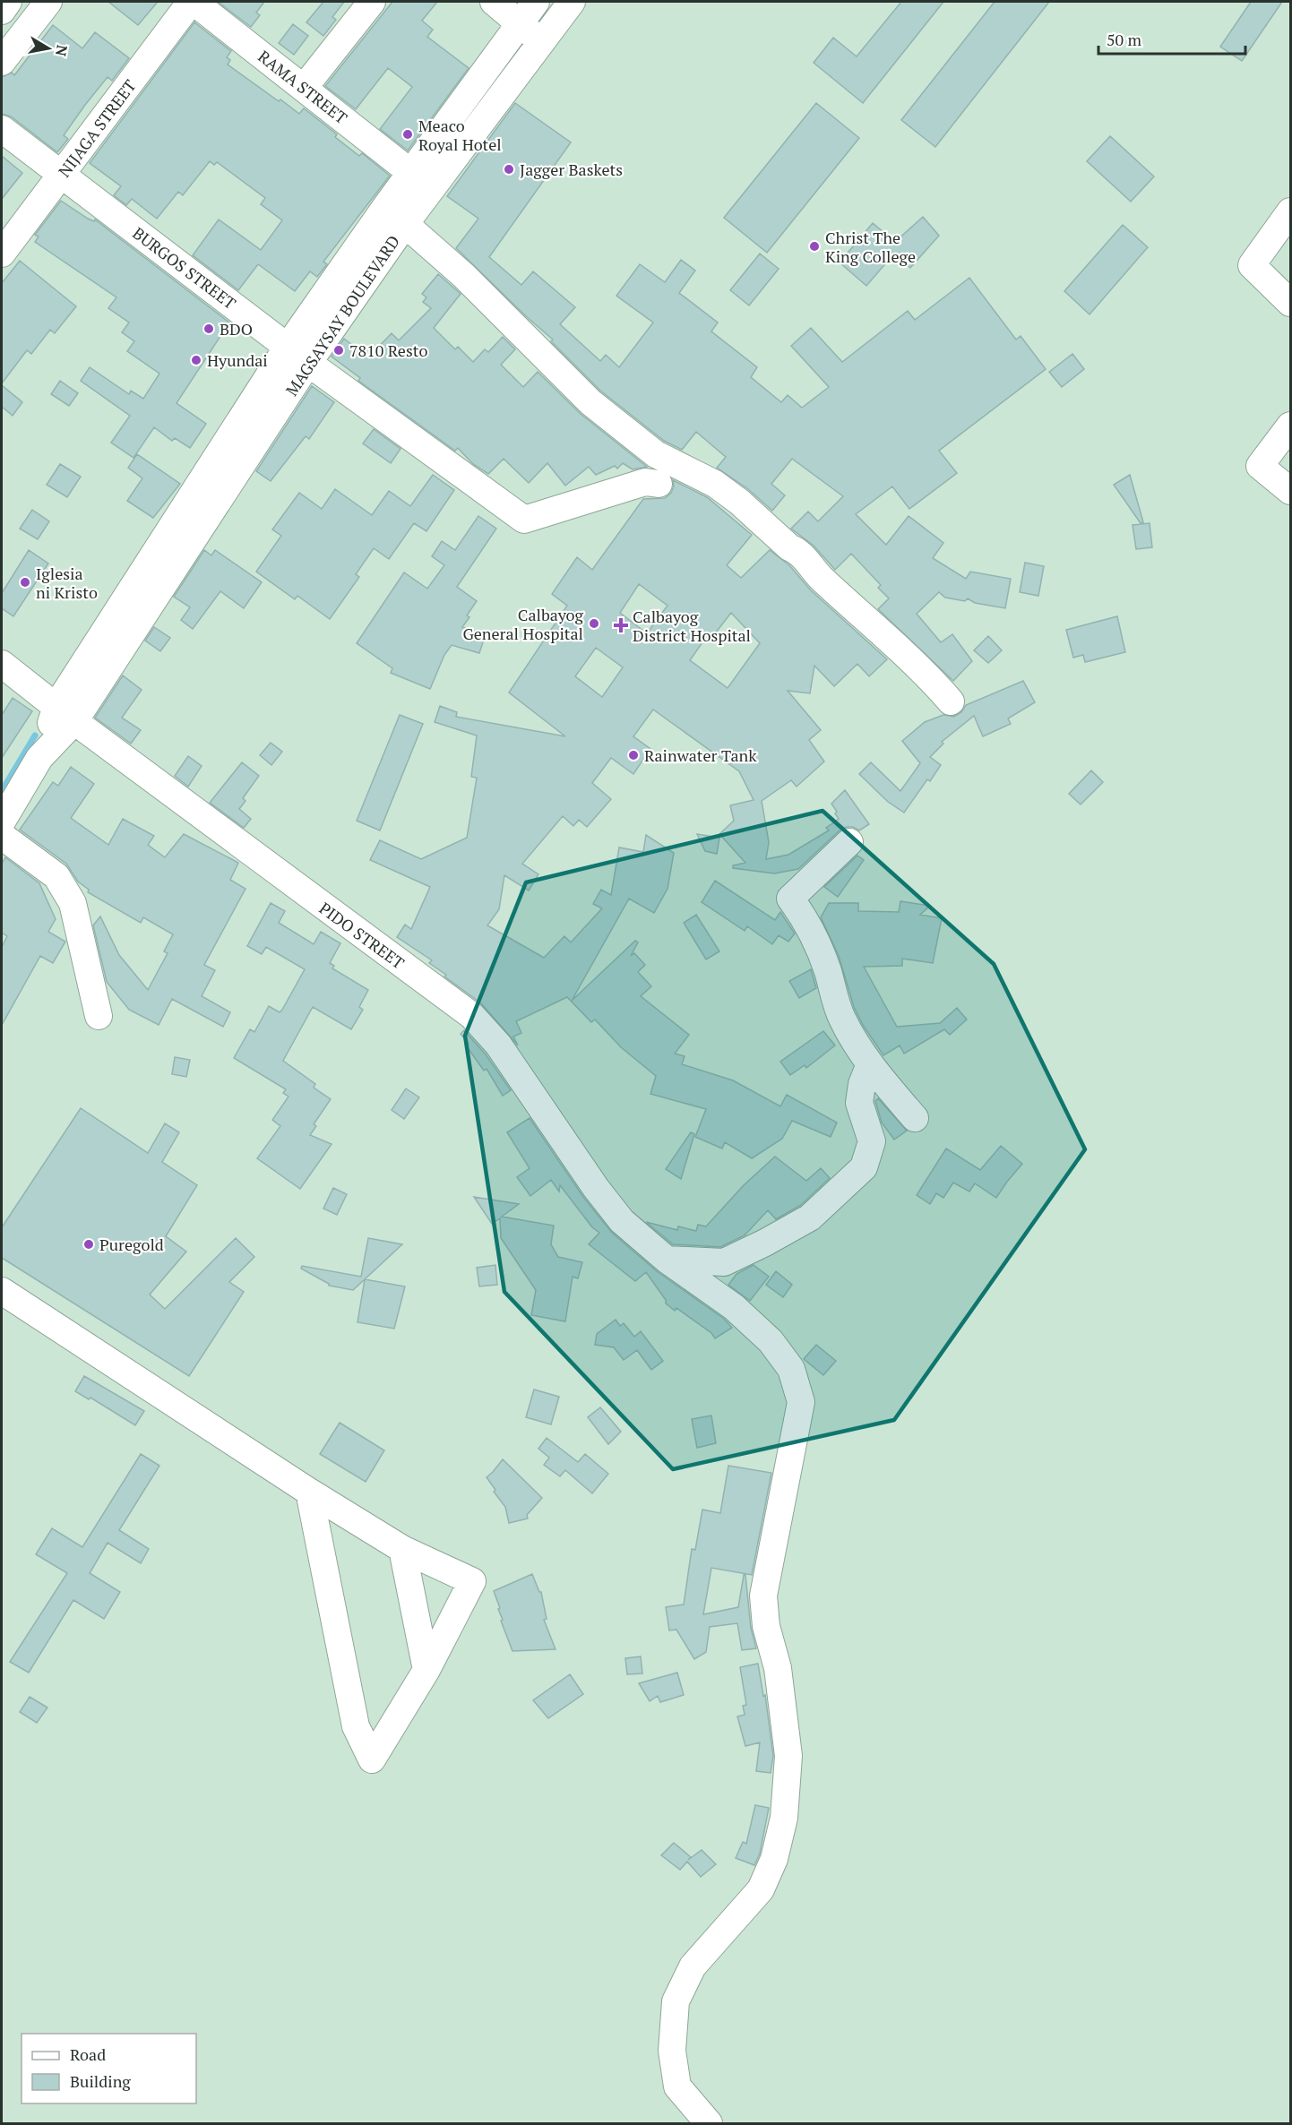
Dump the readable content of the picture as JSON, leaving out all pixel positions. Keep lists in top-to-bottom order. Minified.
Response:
{"streets":{"street":["RAMA STREET","NIJAGA STREET","BURGOS STREET","MAGSAYSAY BOULEVARD","PIDO STREET"]},"crossings":[["RAMA STREET","NIJAGA STREET"],["RAMA STREET","MAGSAYSAY BOULEVARD"],["NIJAGA STREET","BURGOS STREET"],["BURGOS STREET","MAGSAYSAY BOULEVARD"],["MAGSAYSAY BOULEVARD","PIDO STREET"]],"places":{"other":["Meaco Royal Hotel","Jagger Baskets","Christ The King College","BDO","7810 Resto","Hyundai","Iglesia ni Kristo","Calbayog General Hospital","Rainwater Tank","Puregold"],"health":["Calbayog District Hospital"]},"legend":["Road","Building"],"scale_bar":"50 m","north":"right"}
